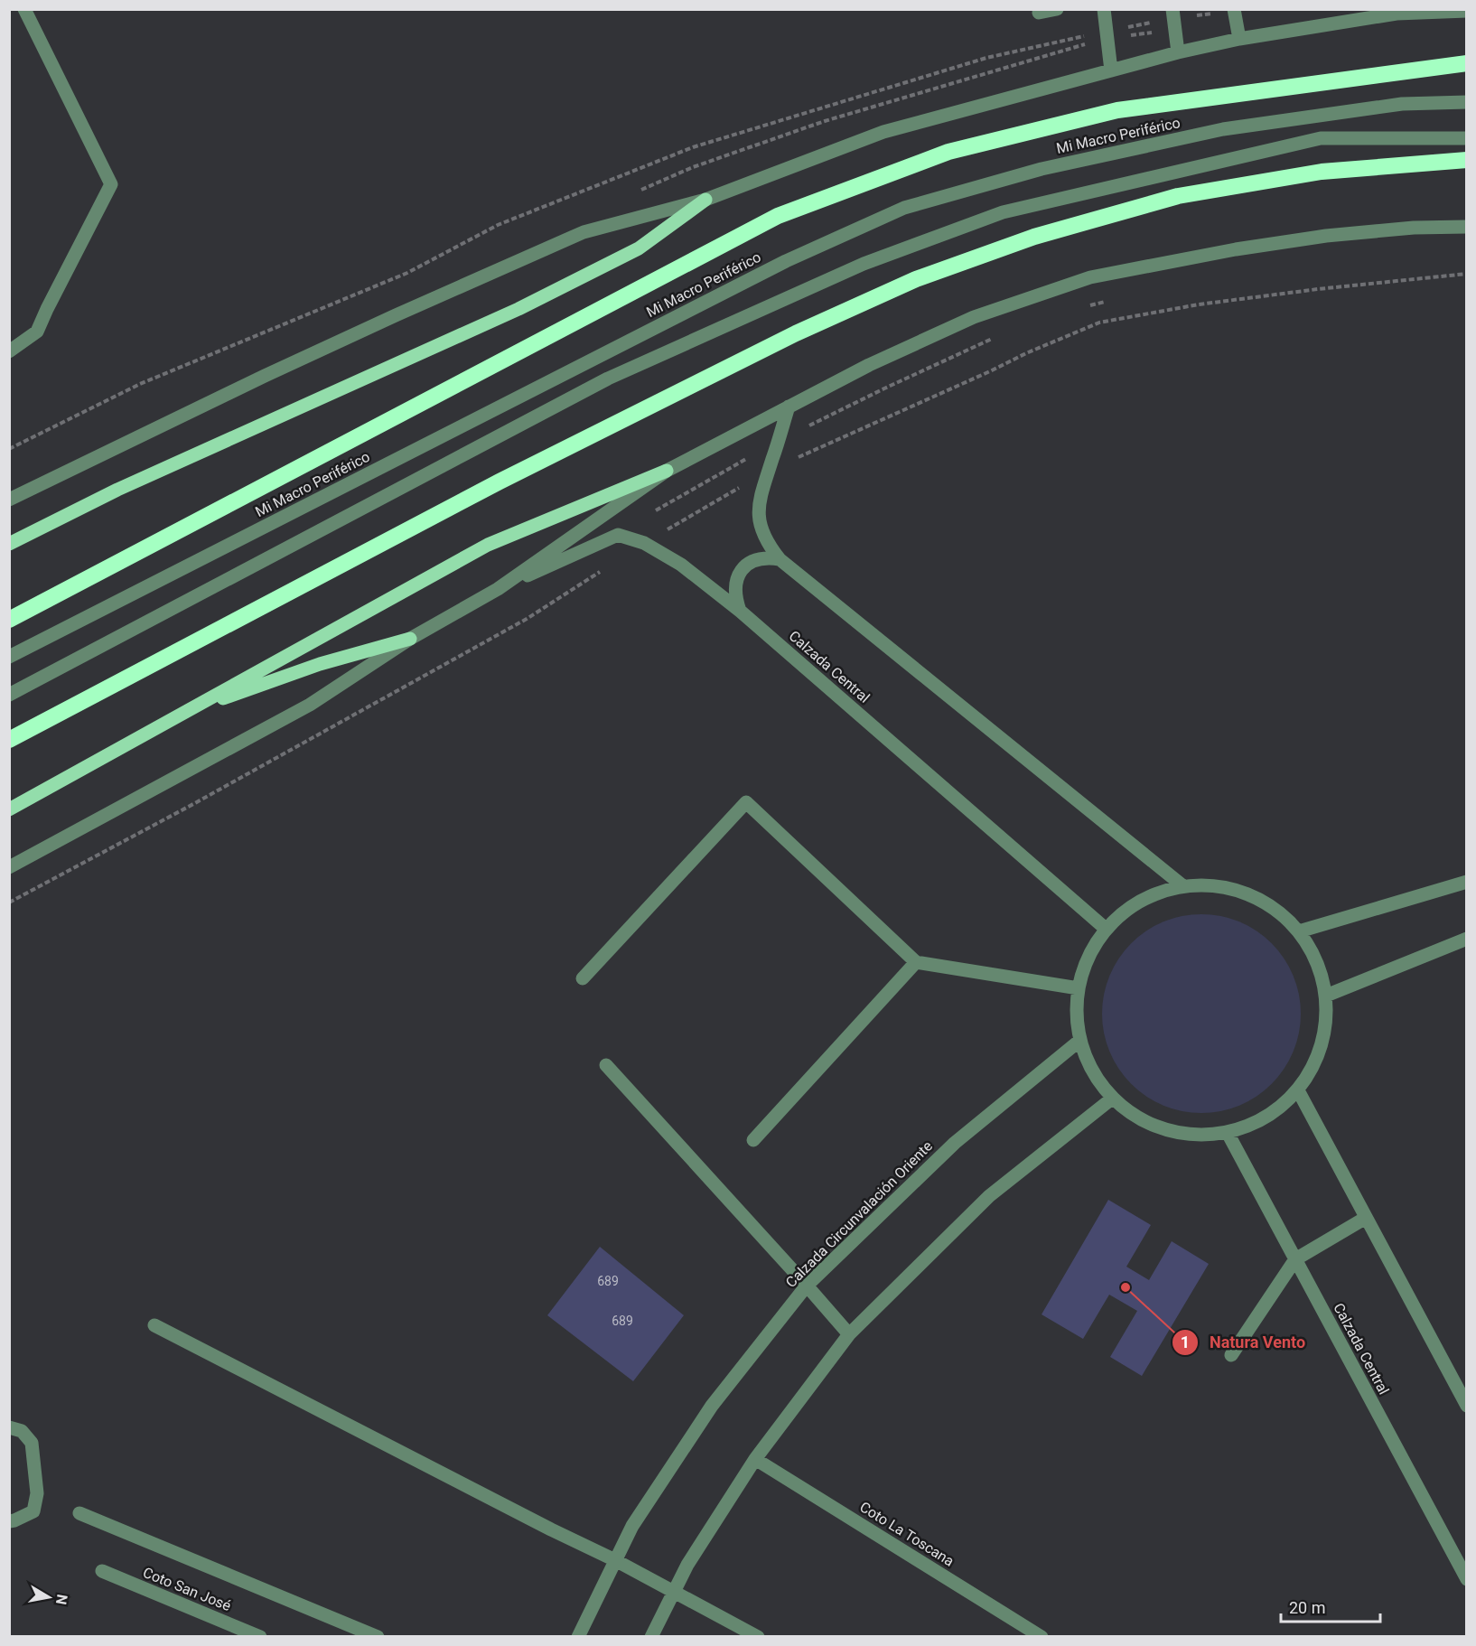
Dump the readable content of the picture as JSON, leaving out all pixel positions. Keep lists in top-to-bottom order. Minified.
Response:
{"streets":{"street":["Mi Macro Periférico","Calzada Central","Calzada Circunvalación Oriente","Coto La Toscana","Coto San José"]},"places":["Natura Vento"],"house_numbers":["689","689"],"scale_bar":"20 m","north":"right"}
